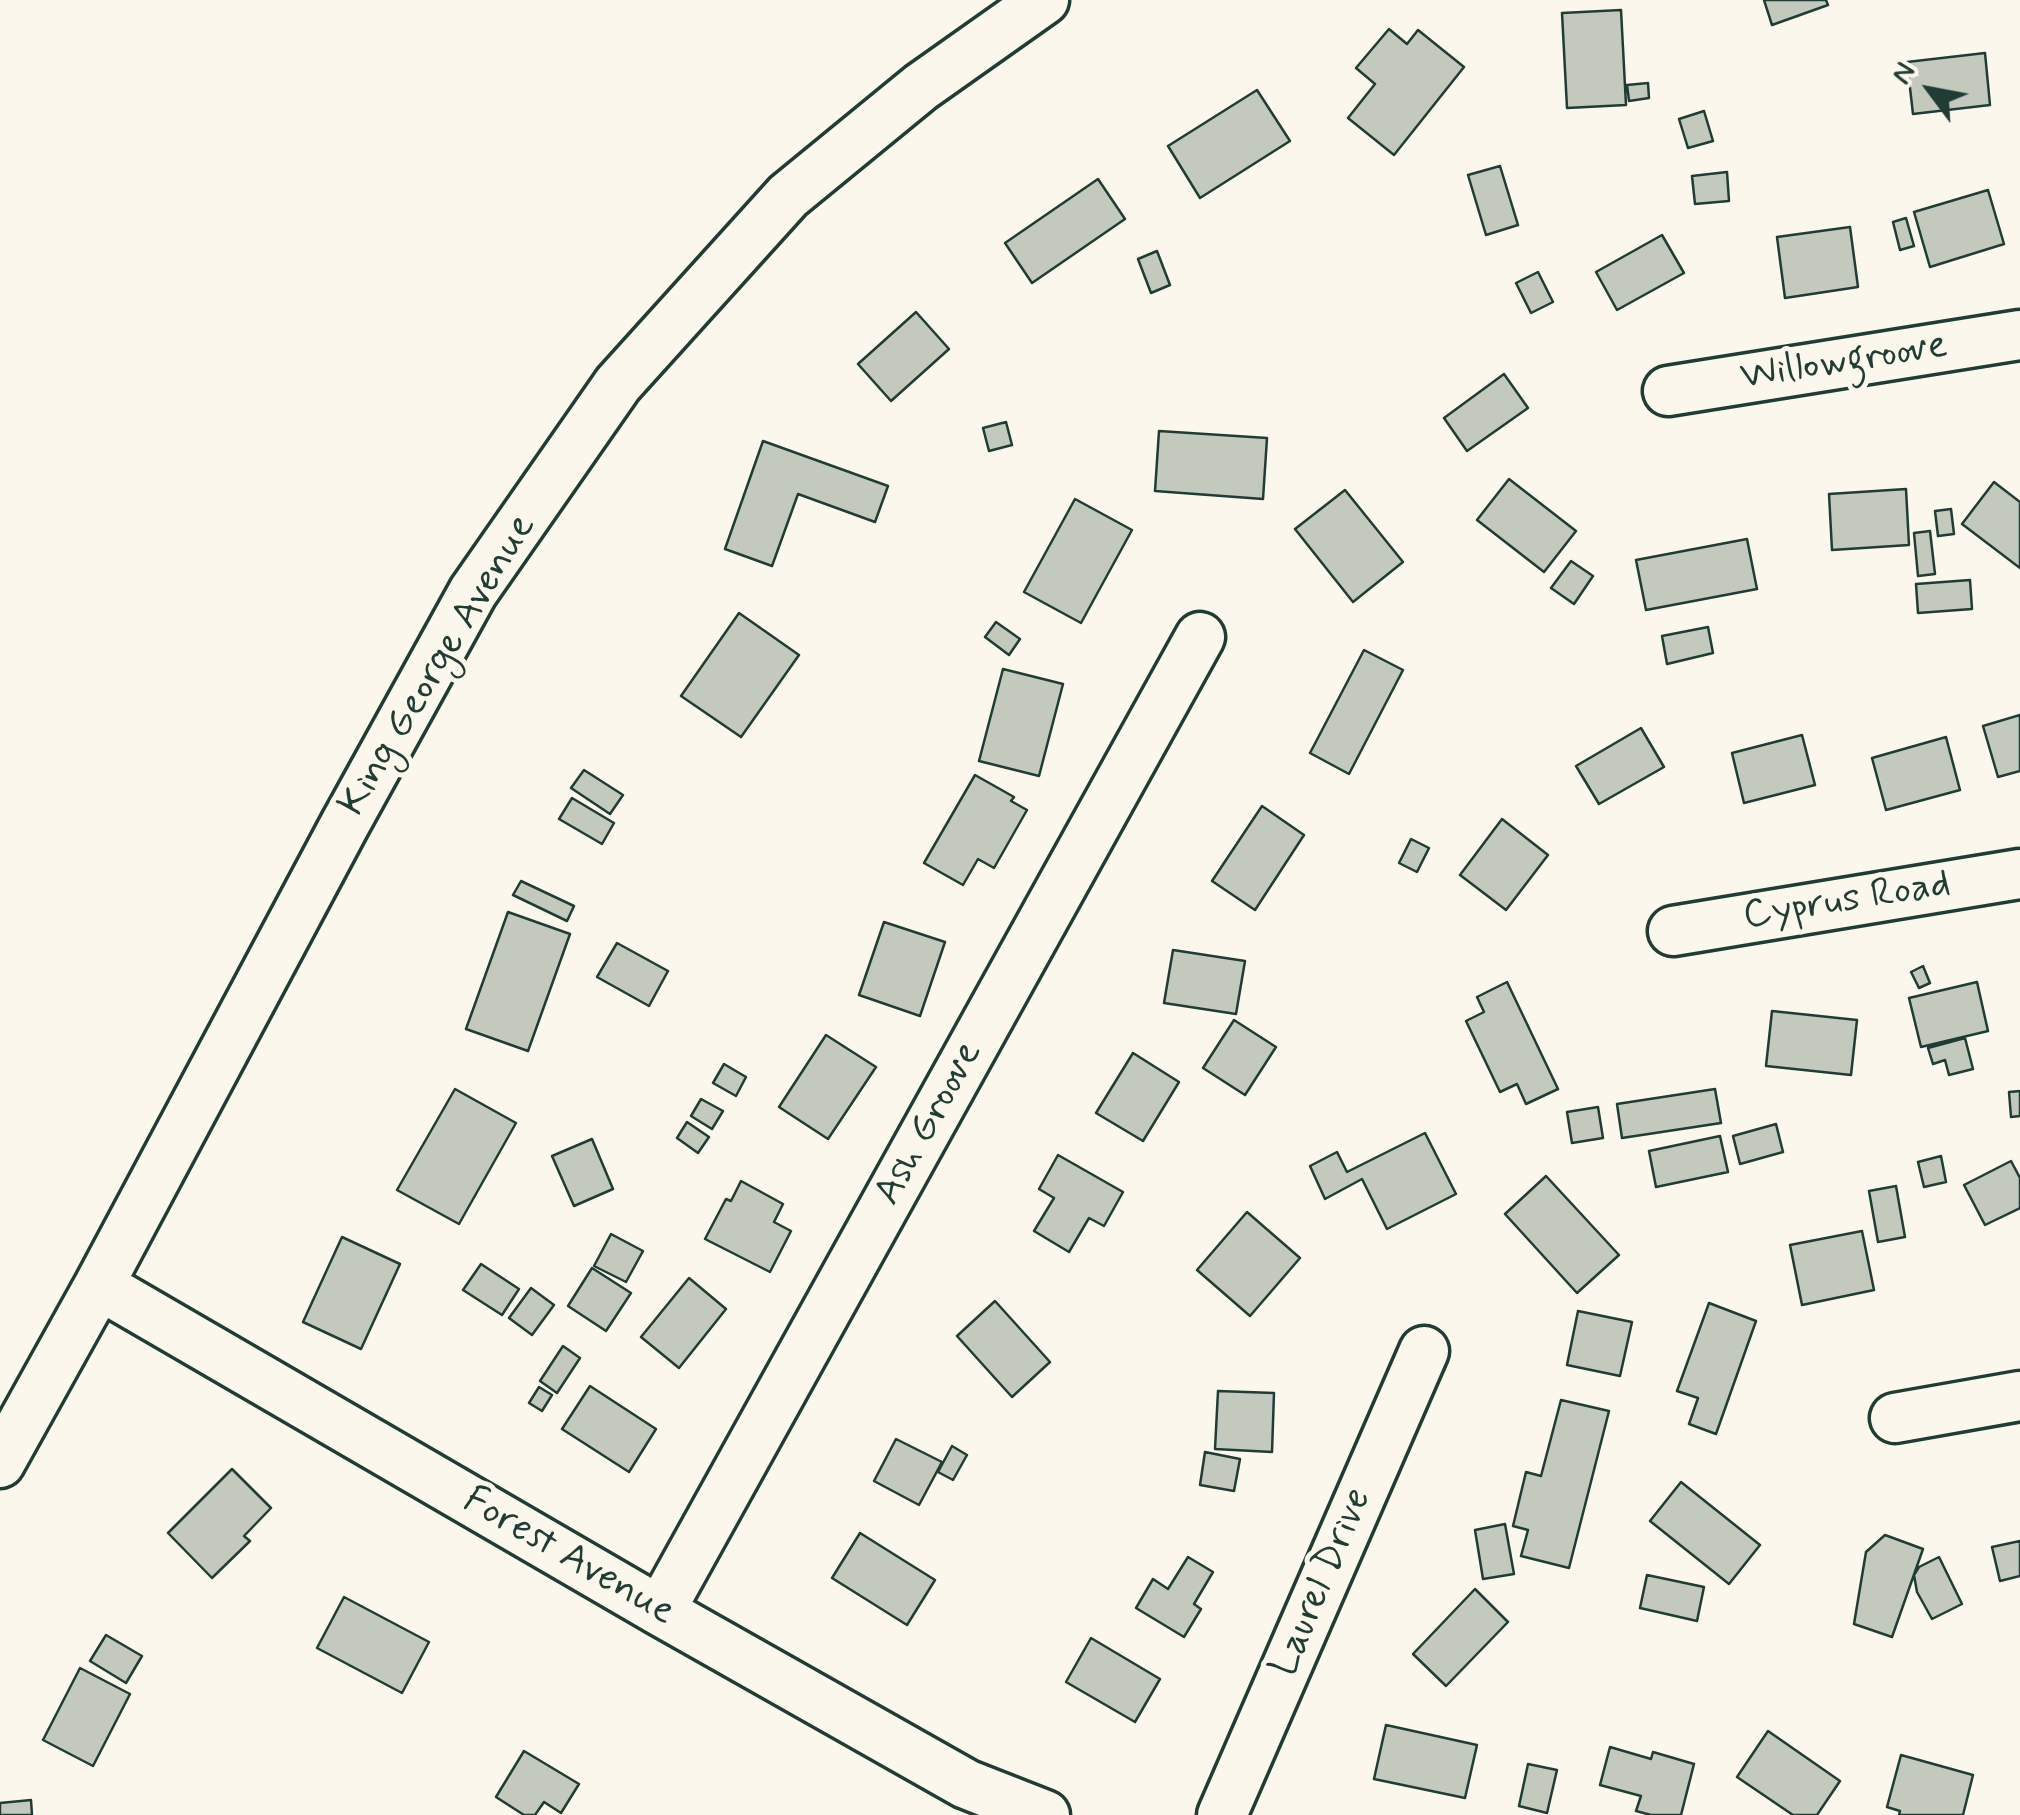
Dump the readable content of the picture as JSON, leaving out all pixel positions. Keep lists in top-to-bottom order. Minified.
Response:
{"streets":{"street":["Willowgroove","King George Avenue","Cyprus Road","Ash Groove","Forest Avenue","Laurel Drive"]},"crossings":[["King George Avenue","Forest Avenue"],["Ash Groove","Forest Avenue"]],"north":"top left"}
